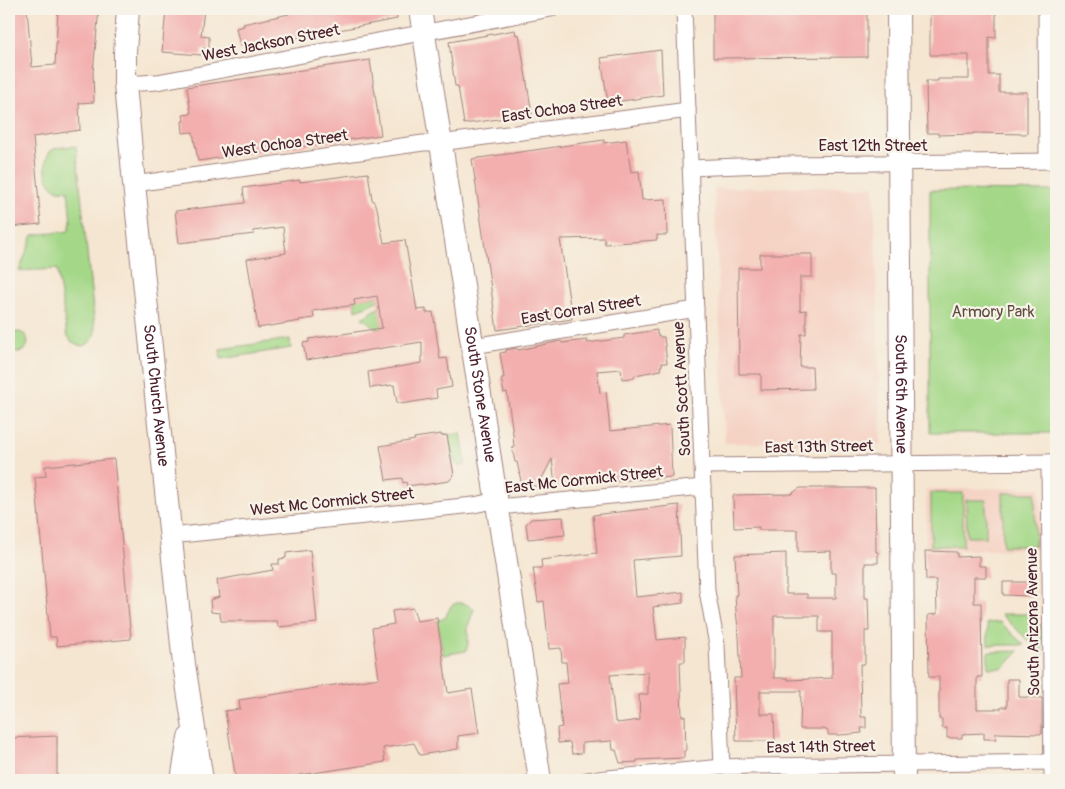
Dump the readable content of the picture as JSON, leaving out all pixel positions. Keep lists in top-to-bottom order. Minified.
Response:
{"streets":{"street":["West Jackson Street","East Ochoa Street","West Ochoa Street","East 12th Street","East Corral Street","South Scott Avenue","South Stone Avenue","South Church Avenue","South 6th Avenue","East 13th Street","East Mc Cormick Street","West Mc Cormick Street","South Arizona Avenue","East 14th Street"]},"crossings":[["West Jackson Street","South Stone Avenue"],["West Jackson Street","South Church Avenue"],["East Ochoa Street","West Ochoa Street"],["East Ochoa Street","South Scott Avenue"],["East Ochoa Street","South Stone Avenue"],["West Ochoa Street","South Stone Avenue"],["West Ochoa Street","South Church Avenue"],["East 12th Street","South Scott Avenue"],["East 12th Street","South 6th Avenue"],["East Corral Street","South Scott Avenue"],["East Corral Street","South Stone Avenue"],["South Scott Avenue","East 13th Street"],["South Scott Avenue","East Mc Cormick Street"],["South Scott Avenue","East 14th Street"],["South Stone Avenue","East Mc Cormick Street"],["South Stone Avenue","West Mc Cormick Street"],["South Church Avenue","West Mc Cormick Street"],["South 6th Avenue","East 13th Street"],["South 6th Avenue","East 14th Street"],["East 13th Street","South Arizona Avenue"],["East Mc Cormick Street","West Mc Cormick Street"],["South Arizona Avenue","East 14th Street"]],"parks":["Armory Park"]}
